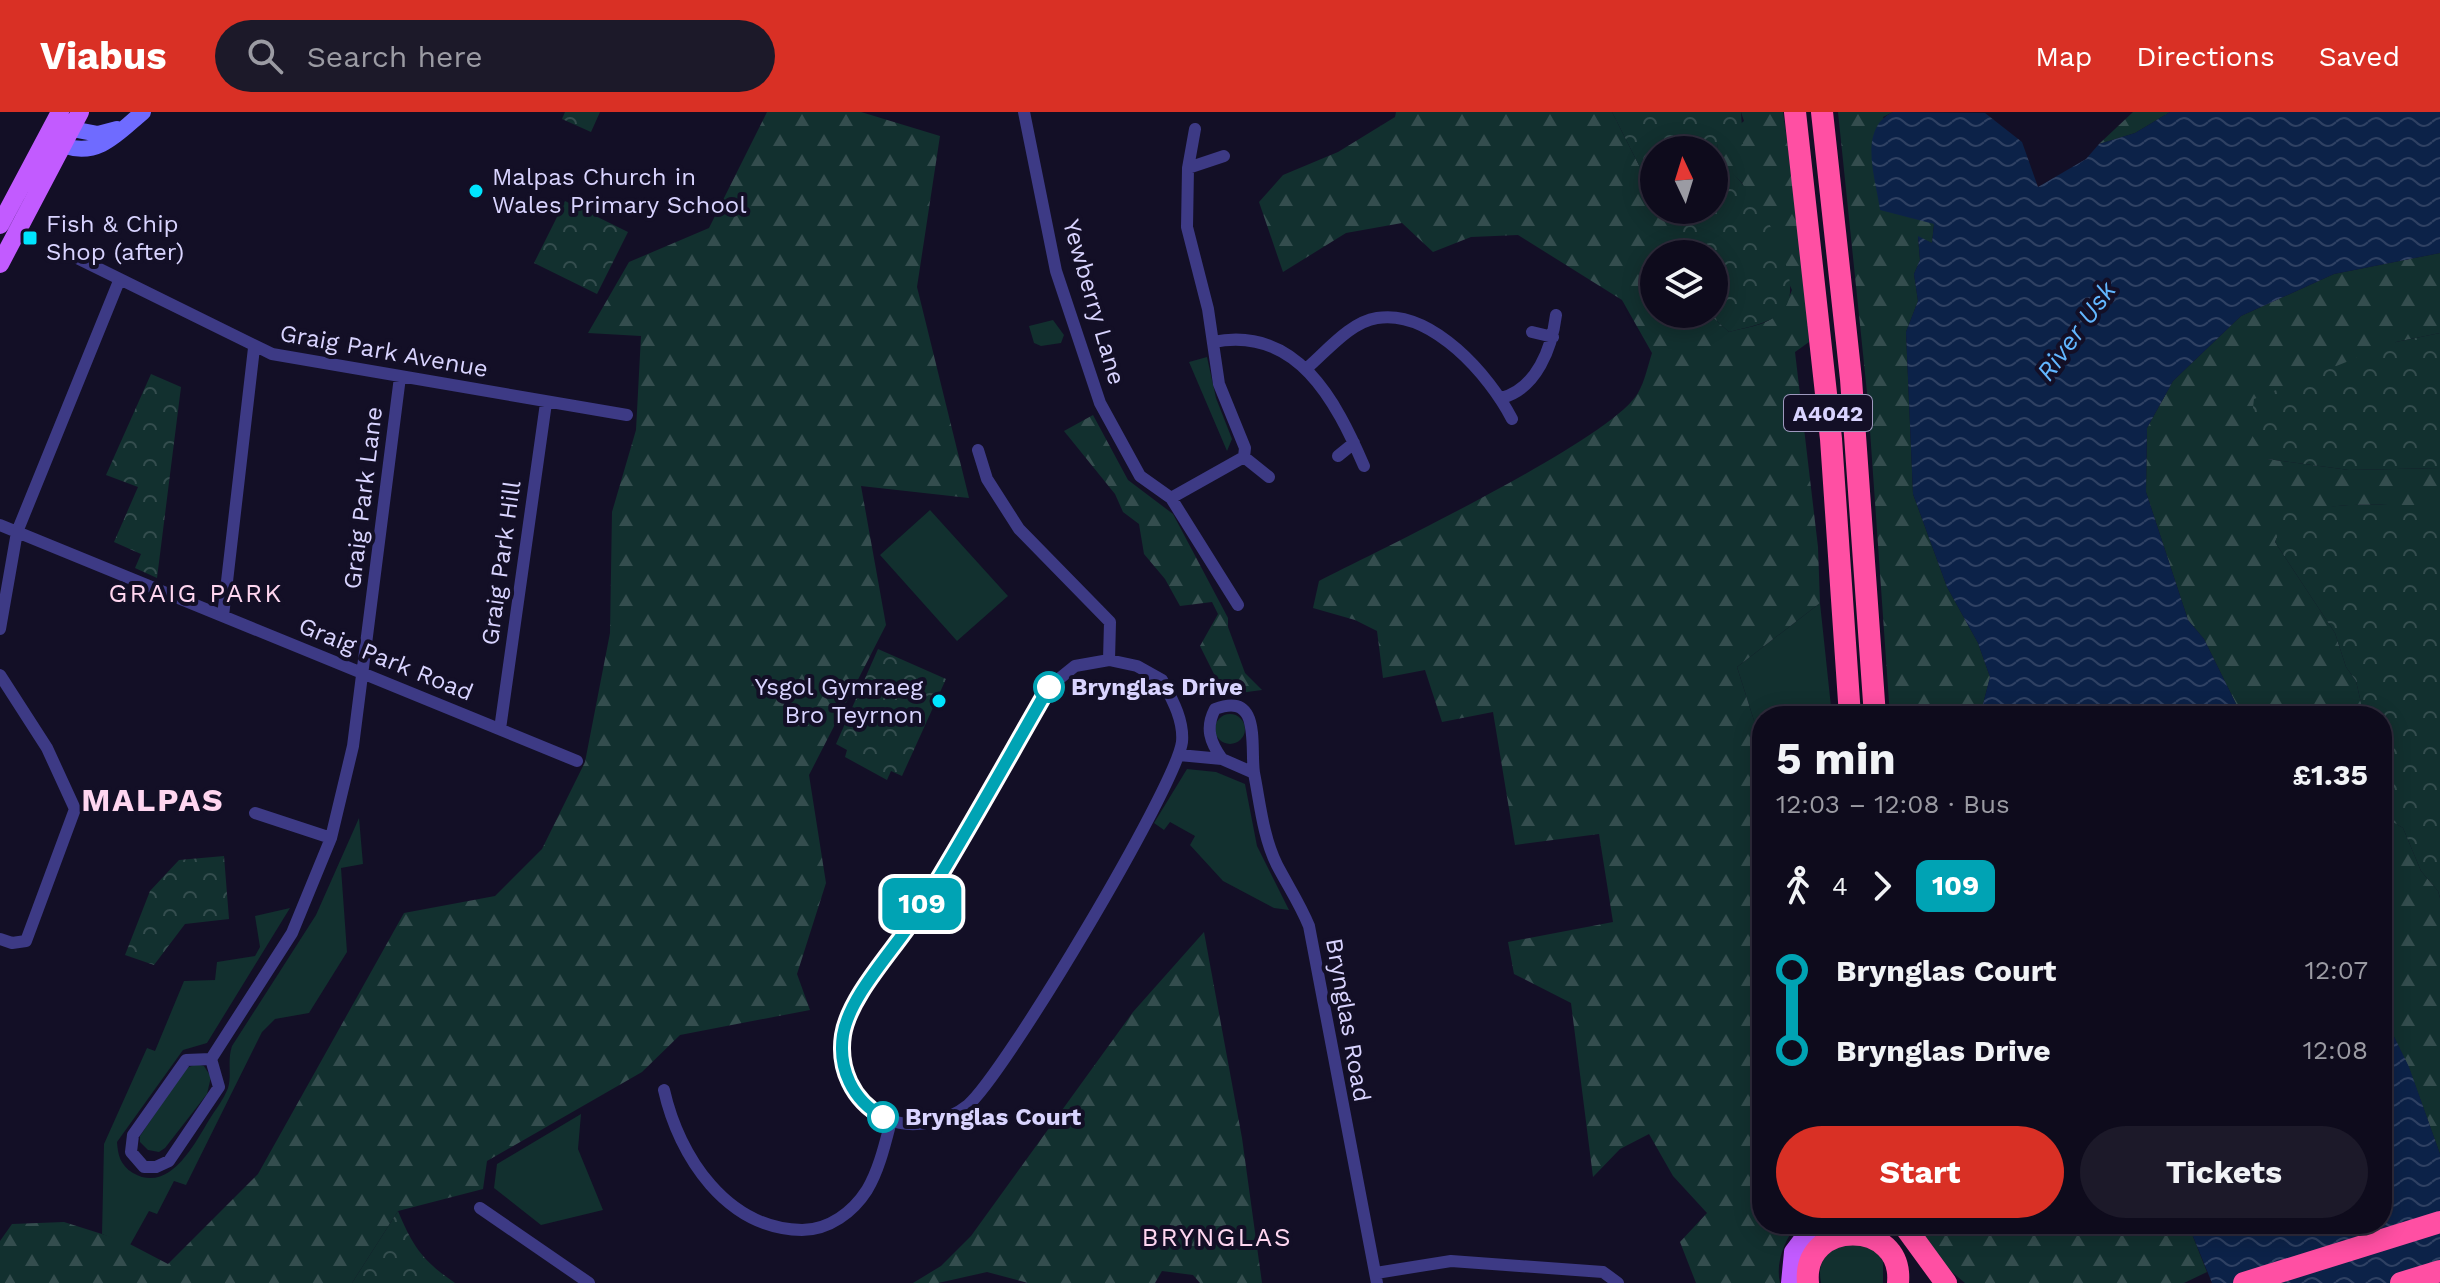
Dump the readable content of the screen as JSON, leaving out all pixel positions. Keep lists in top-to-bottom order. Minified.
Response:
{"streets":{"highway":["A4042"],"street":["Yewberry Lane","Graig Park Avenue","Graig Park Lane","Graig Park Hill","Graig Park Road","Brynglas Road"]},"crossings":[["Graig Park Avenue","Graig Park Lane"],["Graig Park Avenue","Graig Park Hill"],["Graig Park Lane","Graig Park Road"],["Graig Park Hill","Graig Park Road"]],"districts":["GRAIG PARK","MALPAS","BRYNGLAS"],"water":["River Usk"],"places":{"other":["Malpas Church in Wales Primary School","Brynglas Drive","Ysgol Gymraeg Bro Teyrnon","Brynglas Court"],"transit":["Fish & Chip Shop (after)"]},"lines":["bus line 109"],"north":"top","page":{"header":"Viabus","search":"Search here","nav":["Map","Directions","Saved"],"on_map":"109","heading":["5 min","12:03 – 12:08 · Bus","£1.35"],"legs":["4","109"],"list":[{"name":"Brynglas Court","value":"12:07"},{"name":"Brynglas Drive","value":"12:08"}],"buttons":["Start","Tickets"]}}
